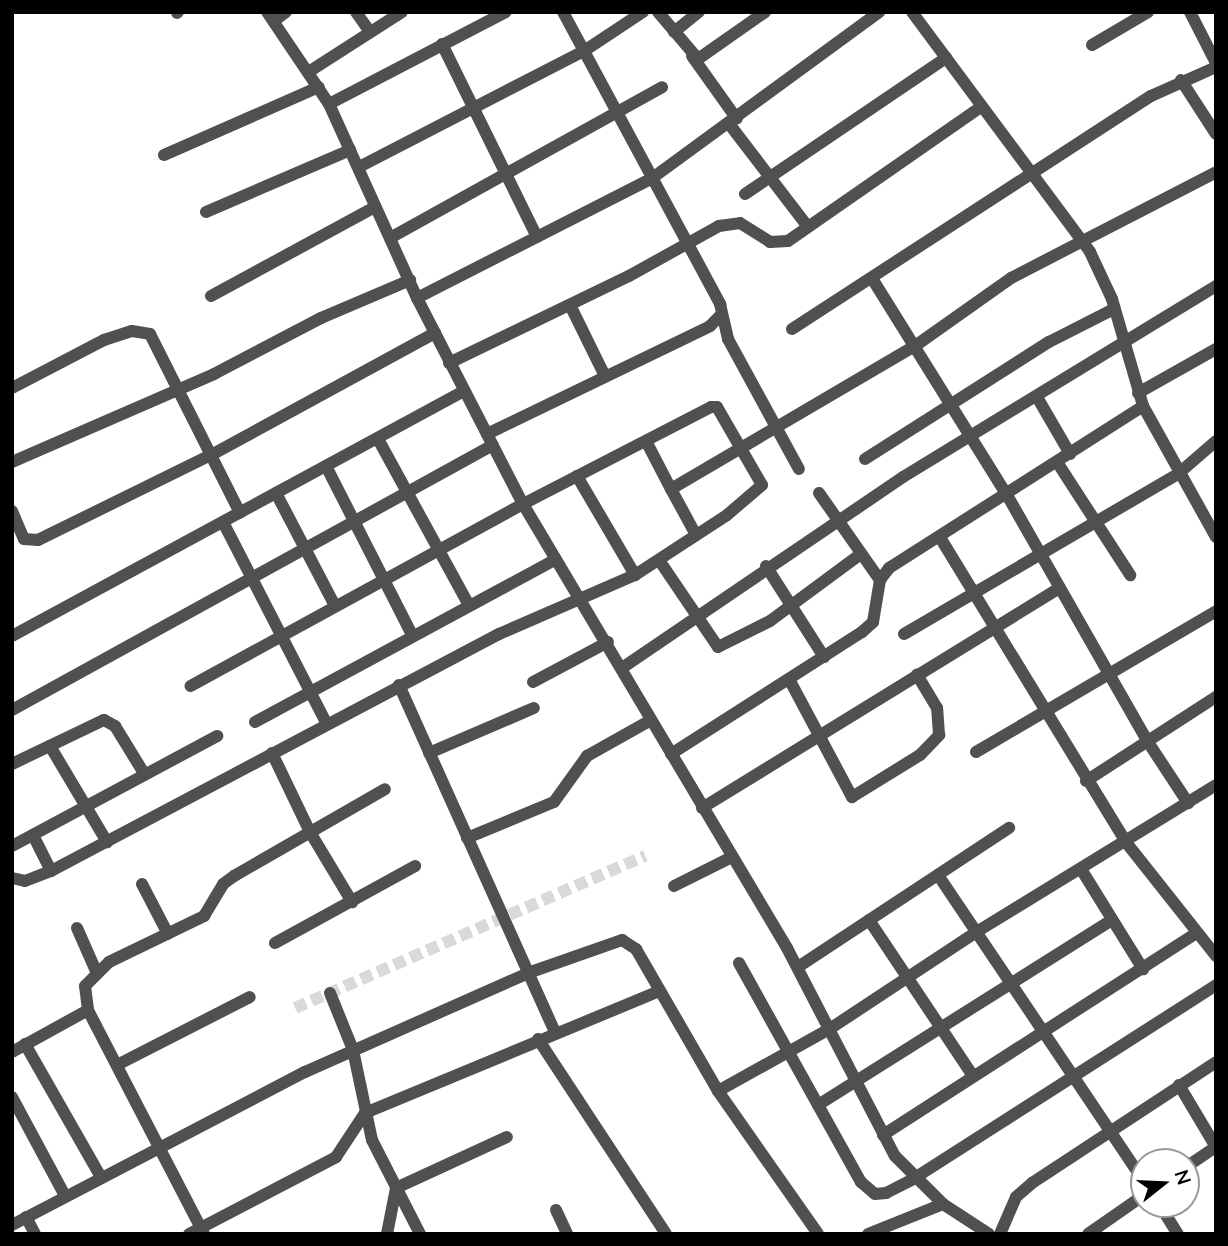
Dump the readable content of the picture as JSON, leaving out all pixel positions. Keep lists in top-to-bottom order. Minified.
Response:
{"north":"right"}
